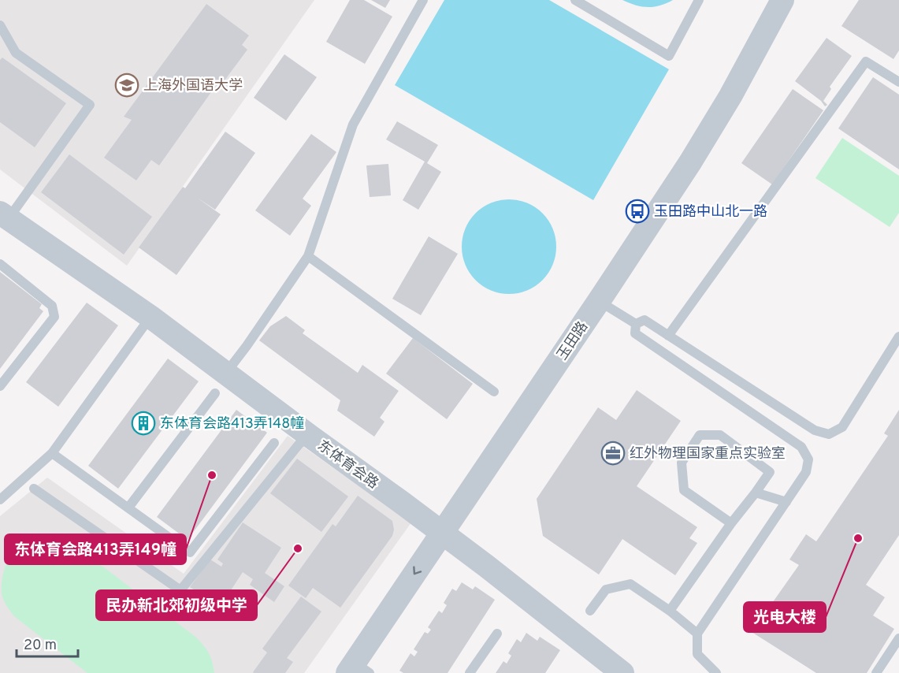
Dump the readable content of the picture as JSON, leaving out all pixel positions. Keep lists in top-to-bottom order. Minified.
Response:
{"streets":{"street":["玉田路","东体育会路"]},"crossings":[["玉田路","东体育会路"]],"places":{"school or university":["上海外国语大学"],"bus stop":["玉田路中山北一路"],"building":["东体育会路413弄148幢"],"office":["红外物理国家重点实验室"],"other":["东体育会路413弄149幢","光电大楼","民办新北郊初级中学"]},"scale_bar":"20 m"}
